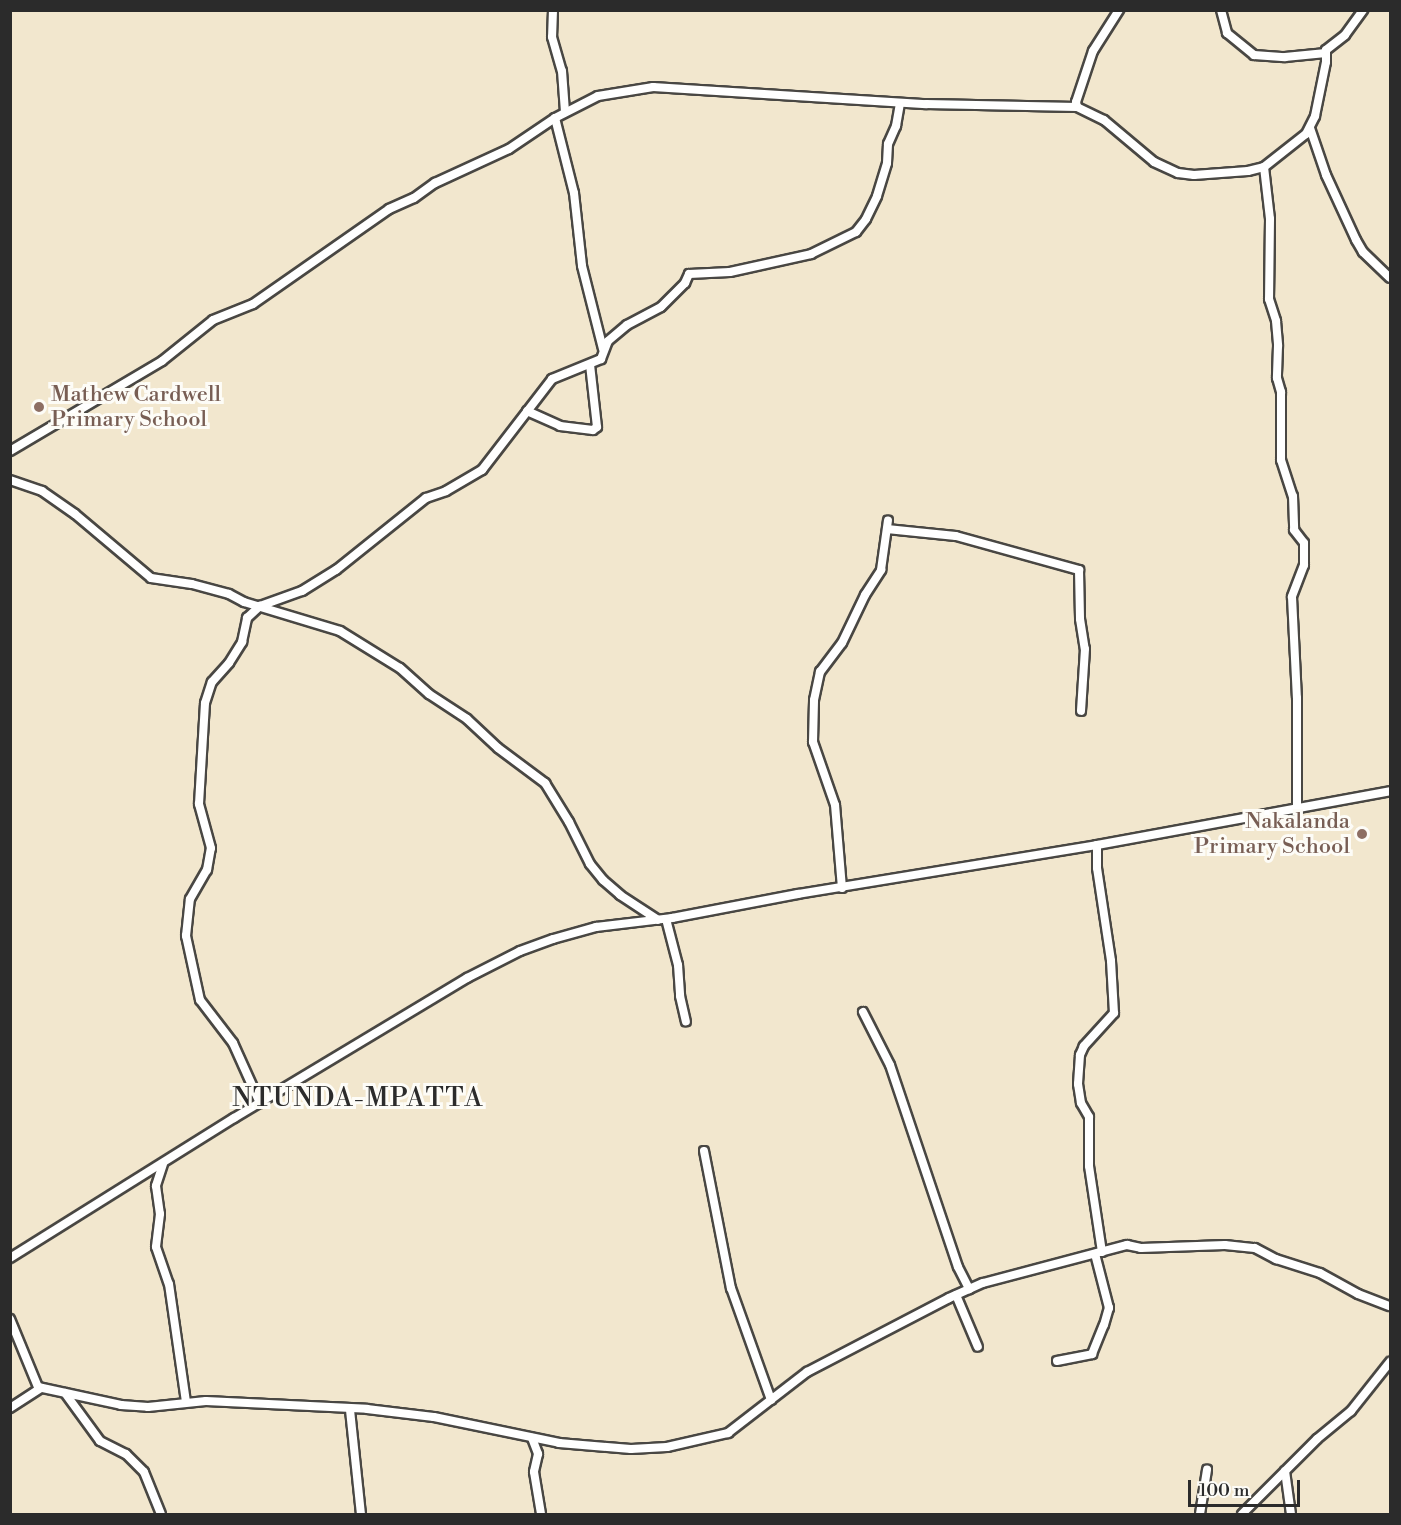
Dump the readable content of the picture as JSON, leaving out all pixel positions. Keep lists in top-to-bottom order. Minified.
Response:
{"districts":["NTUNDA-MPATTA"],"places":["Mathew Cardwell Primary School","Nakalanda Primary School"],"scale_bar":"100 m"}
